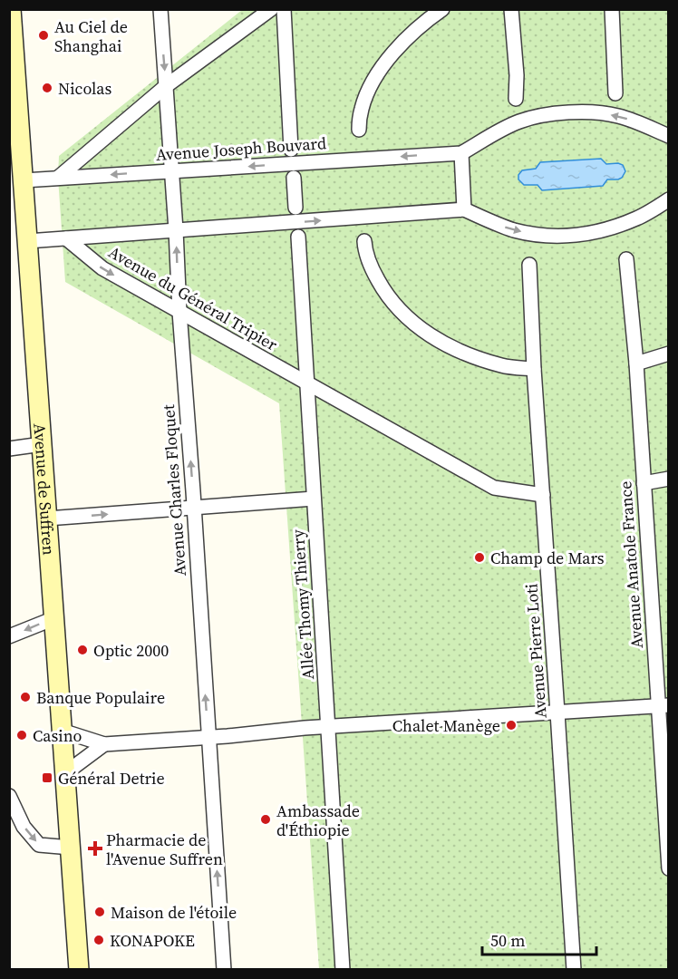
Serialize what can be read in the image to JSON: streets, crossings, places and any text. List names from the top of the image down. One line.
{"streets":{"main road":["Avenue de Suffren"],"street":["Avenue Joseph Bouvard","Avenue du Général Tripier","Avenue Charles Floquet","Avenue Anatole France","Allée Thomy Thierry","Avenue Pierre Loti"]},"crossings":[["Avenue Joseph Bouvard","Avenue de Suffren"],["Avenue Joseph Bouvard","Avenue Charles Floquet"],["Avenue du Général Tripier","Avenue Charles Floquet"],["Avenue du Général Tripier","Allée Thomy Thierry"],["Avenue du Général Tripier","Avenue Pierre Loti"]],"one_way":["Avenue Charles Floquet"],"places":{"other":["Au Ciel de Shanghai","Nicolas","Champ de Mars","Optic 2000","Banque Populaire","Chalet Manège","Casino","Ambassade d'Éthiopie","Maison de l'étoile","KONAPOKE"],"transit":["Général Detrie"],"health":["Pharmacie de l'Avenue Suffren"]},"scale_bar":"50 m"}
